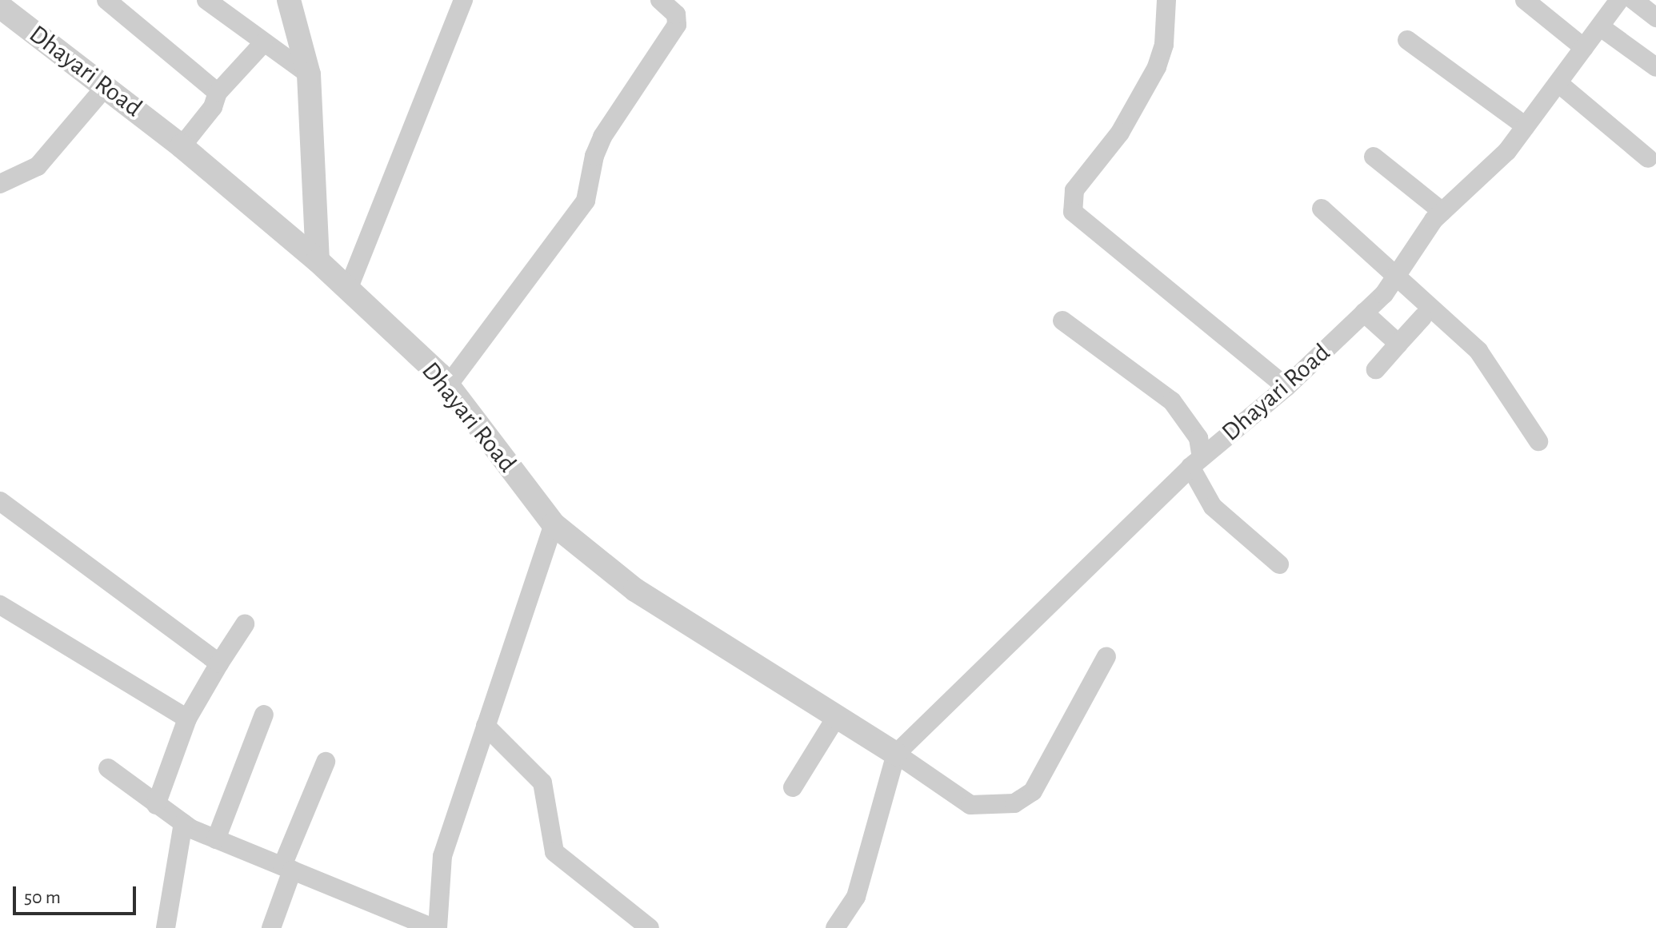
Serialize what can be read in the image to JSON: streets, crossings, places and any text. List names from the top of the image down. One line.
{"streets":{"street":["Dhayari Road"]},"scale_bar":"50 m"}
